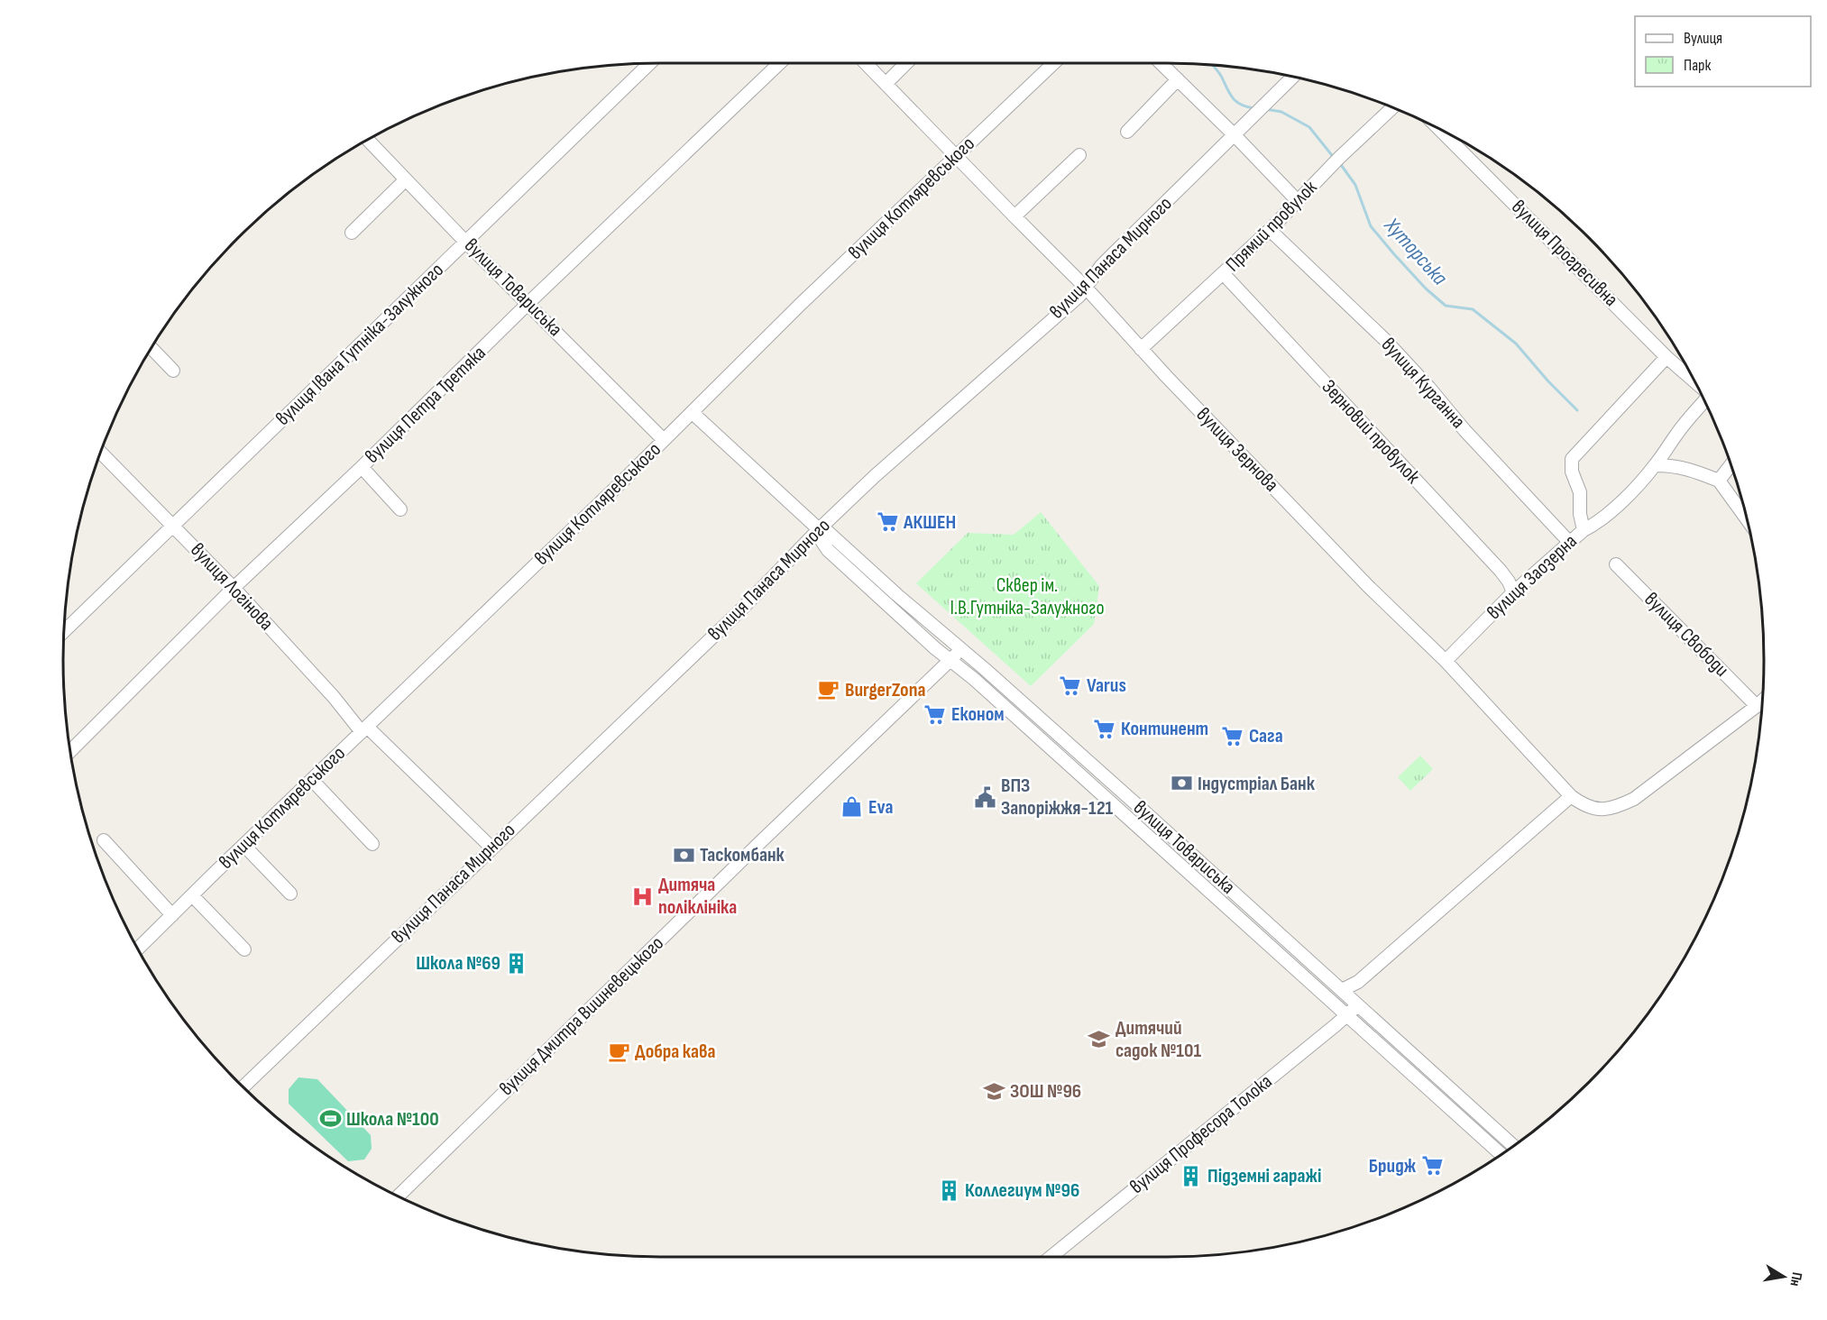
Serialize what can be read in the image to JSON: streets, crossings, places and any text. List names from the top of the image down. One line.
{"streets":{"street":["вулиця Котляревського","Прямий провулок","вулиця Прогресивна","вулиця Панаса Мирного","вулиця Товариська","вулиця Івана Гутніка-Залужного","вулиця Курганна","вулиця Петра Третяка","Зерновий провулок","вулиця Зернова","вулиця Заозерна","вулиця Логінова","вулиця Свободи","вулиця Дмитра Вишневецького","вулиця Професора Толока"]},"crossings":[["вулиця Котляревського","вулиця Товариська"],["вулиця Котляревського","вулиця Зернова"],["вулиця Котляревського","вулиця Логінова"],["Прямий провулок","вулиця Курганна"],["Прямий провулок","Зерновий провулок"],["Прямий провулок","вулиця Зернова"],["вулиця Прогресивна","вулиця Заозерна"],["вулиця Панаса Мирного","вулиця Товариська"],["вулиця Панаса Мирного","вулиця Зернова"],["вулиця Панаса Мирного","вулиця Логінова"],["вулиця Товариська","вулиця Івана Гутніка-Залужного"],["вулиця Товариська","вулиця Петра Третяка"],["вулиця Товариська","вулиця Дмитра Вишневецького"],["вулиця Товариська","вулиця Професора Толока"],["вулиця Івана Гутніка-Залужного","вулиця Логінова"],["вулиця Курганна","вулиця Заозерна"],["вулиця Петра Третяка","вулиця Логінова"],["Зерновий провулок","вулиця Заозерна"],["вулиця Зернова","вулиця Заозерна"],["вулиця Зернова","вулиця Свободи"]],"water":["Хуторська"],"parks":["Сквер ім. І.В.Гутніка-Залужного"],"places":{"supermarket":["АКШЕН","Varus","Економ","Континент","Сага","Бридж"],"cafe":["BurgerZona","Добра кава"],"bank":["Індустріал Банк","Таскомбанк"],"public building":["ВПЗ Запоріжжя-121"],"shop":["Eva"],"hospital":["Дитяча поліклініка"],"building":["Школа №69","Підземні гаражі","Коллегиум №96"],"school or university":["Дитячий садок №101","ЗОШ №96"],"sports":["Школа №100"]},"legend":["Вулиця","Парк"],"north":"right"}
